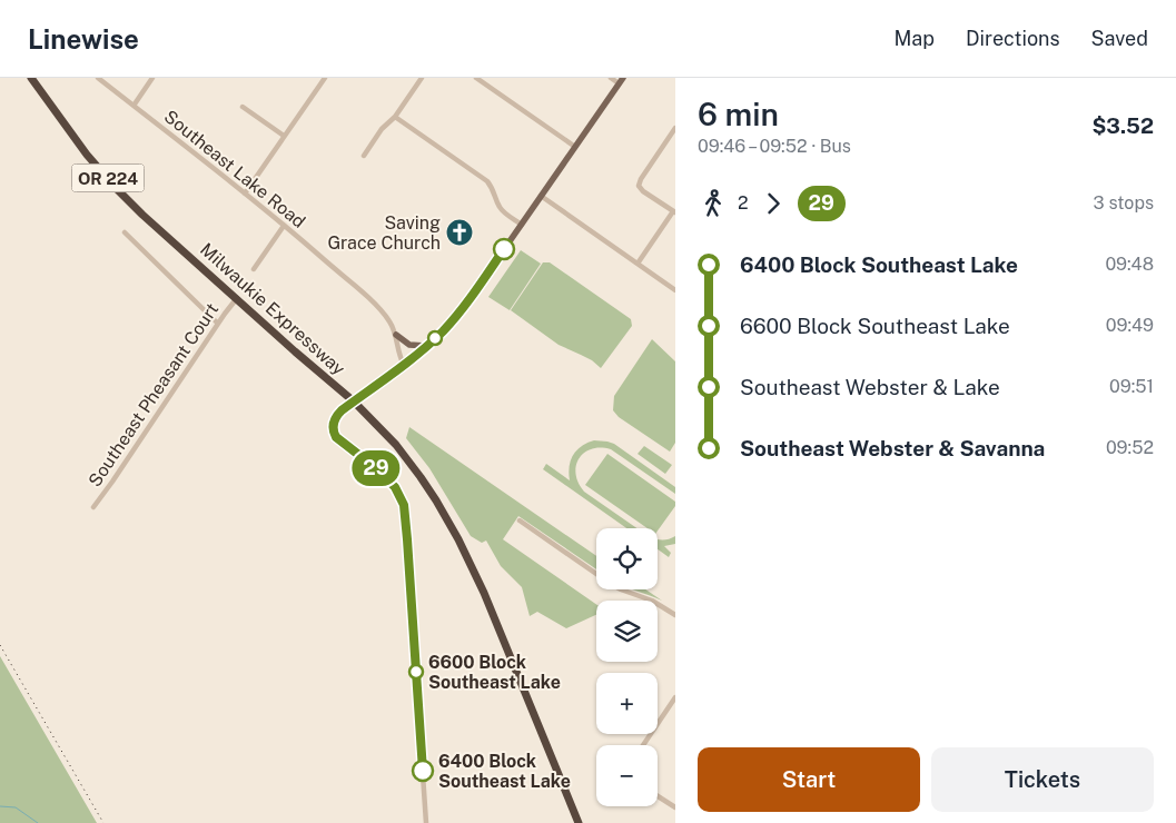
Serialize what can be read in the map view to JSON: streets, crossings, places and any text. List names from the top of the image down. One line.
{"streets":{"highway":["OR 224","Milwaukie Expressway"],"street":["Southeast Lake Road","Southeast Pheasant Court"]},"crossings":[["Milwaukie Expressway","Southeast Pheasant Court"]],"places":{"church":["Saving Grace Church"],"other":["6600 Block Southeast Lake","6400 Block Southeast Lake"]},"lines":["bus line 29"],"page":{"header":"Linewise","nav":["Map","Directions","Saved"],"on_map":"29","heading":["6 min","09:46 – 09:52 · Bus","$3.52"],"legs":["2","29","3 stops"],"list":[{"name":"6400 Block Southeast Lake","value":"09:48"},{"name":"6600 Block Southeast Lake","value":"09:49"},{"name":"Southeast Webster & Lake","value":"09:51"},{"name":"Southeast Webster & Savanna","value":"09:52"}],"map_buttons":["+","−"],"buttons":["Start","Tickets"]}}
